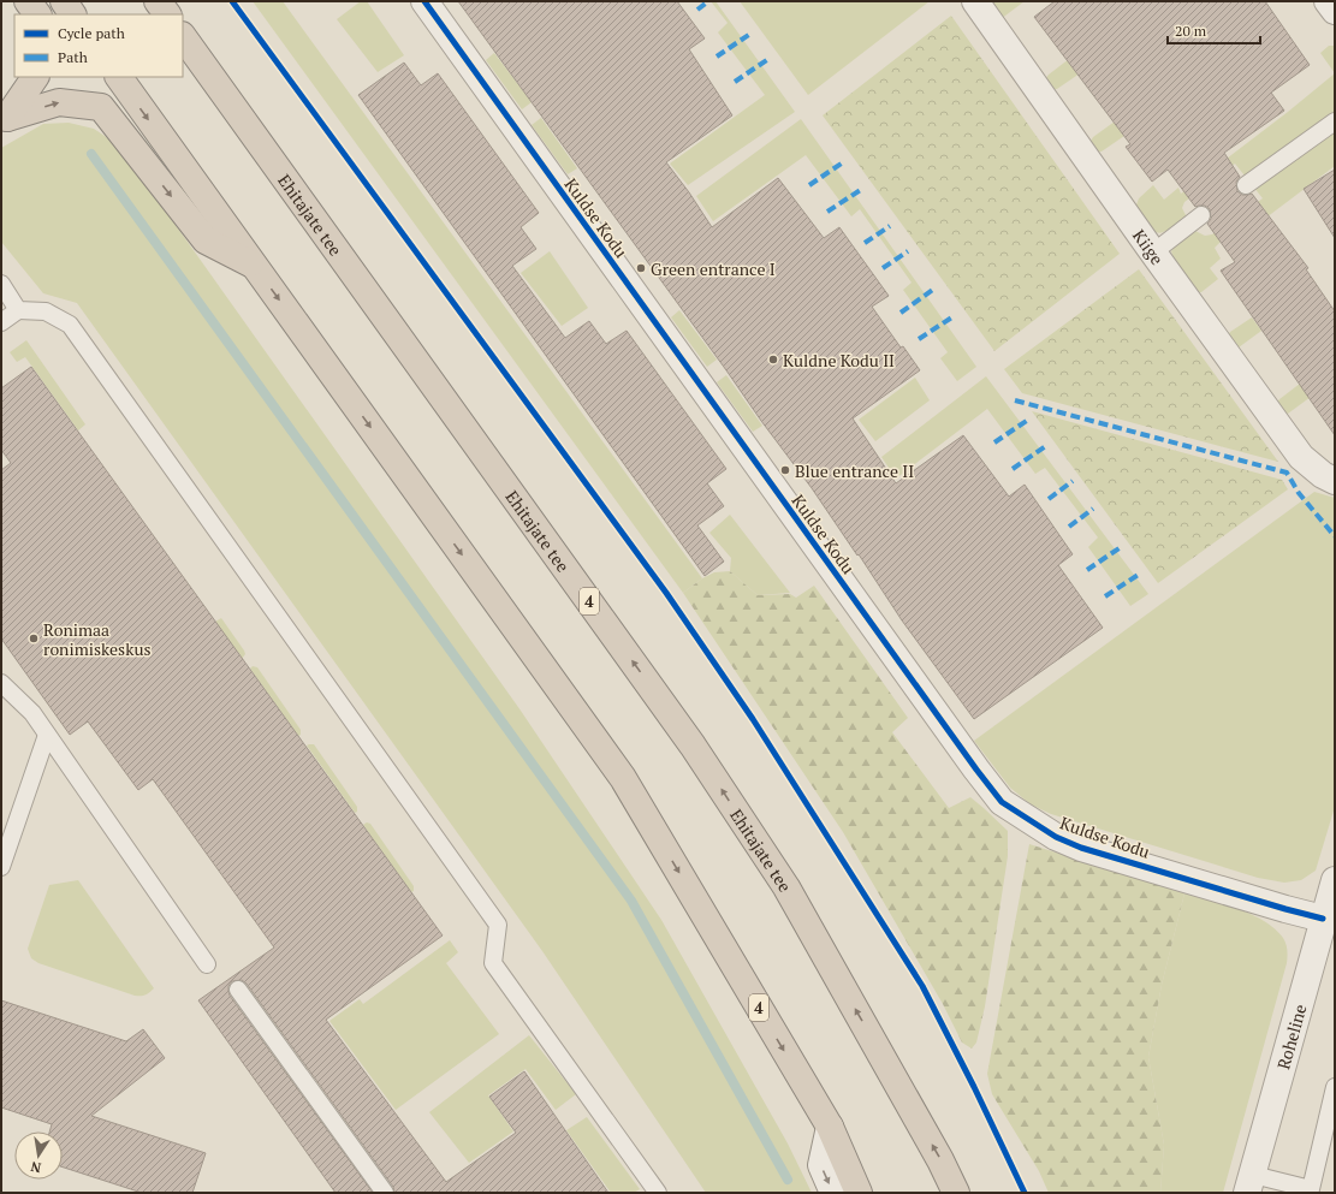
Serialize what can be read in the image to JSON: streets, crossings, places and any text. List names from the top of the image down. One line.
{"streets":{"highway":["Ehitajate tee","4"],"street":["Kuldse Kodu","Kiige","Roheline"]},"crossings":[["Kuldse Kodu","Roheline"]],"places":["Green entrance I","Kuldne Kodu II","Blue entrance II","Ronimaa ronimiskeskus"],"legend":["Cycle path","Path"],"scale_bar":"20 m","north":"bottom"}
